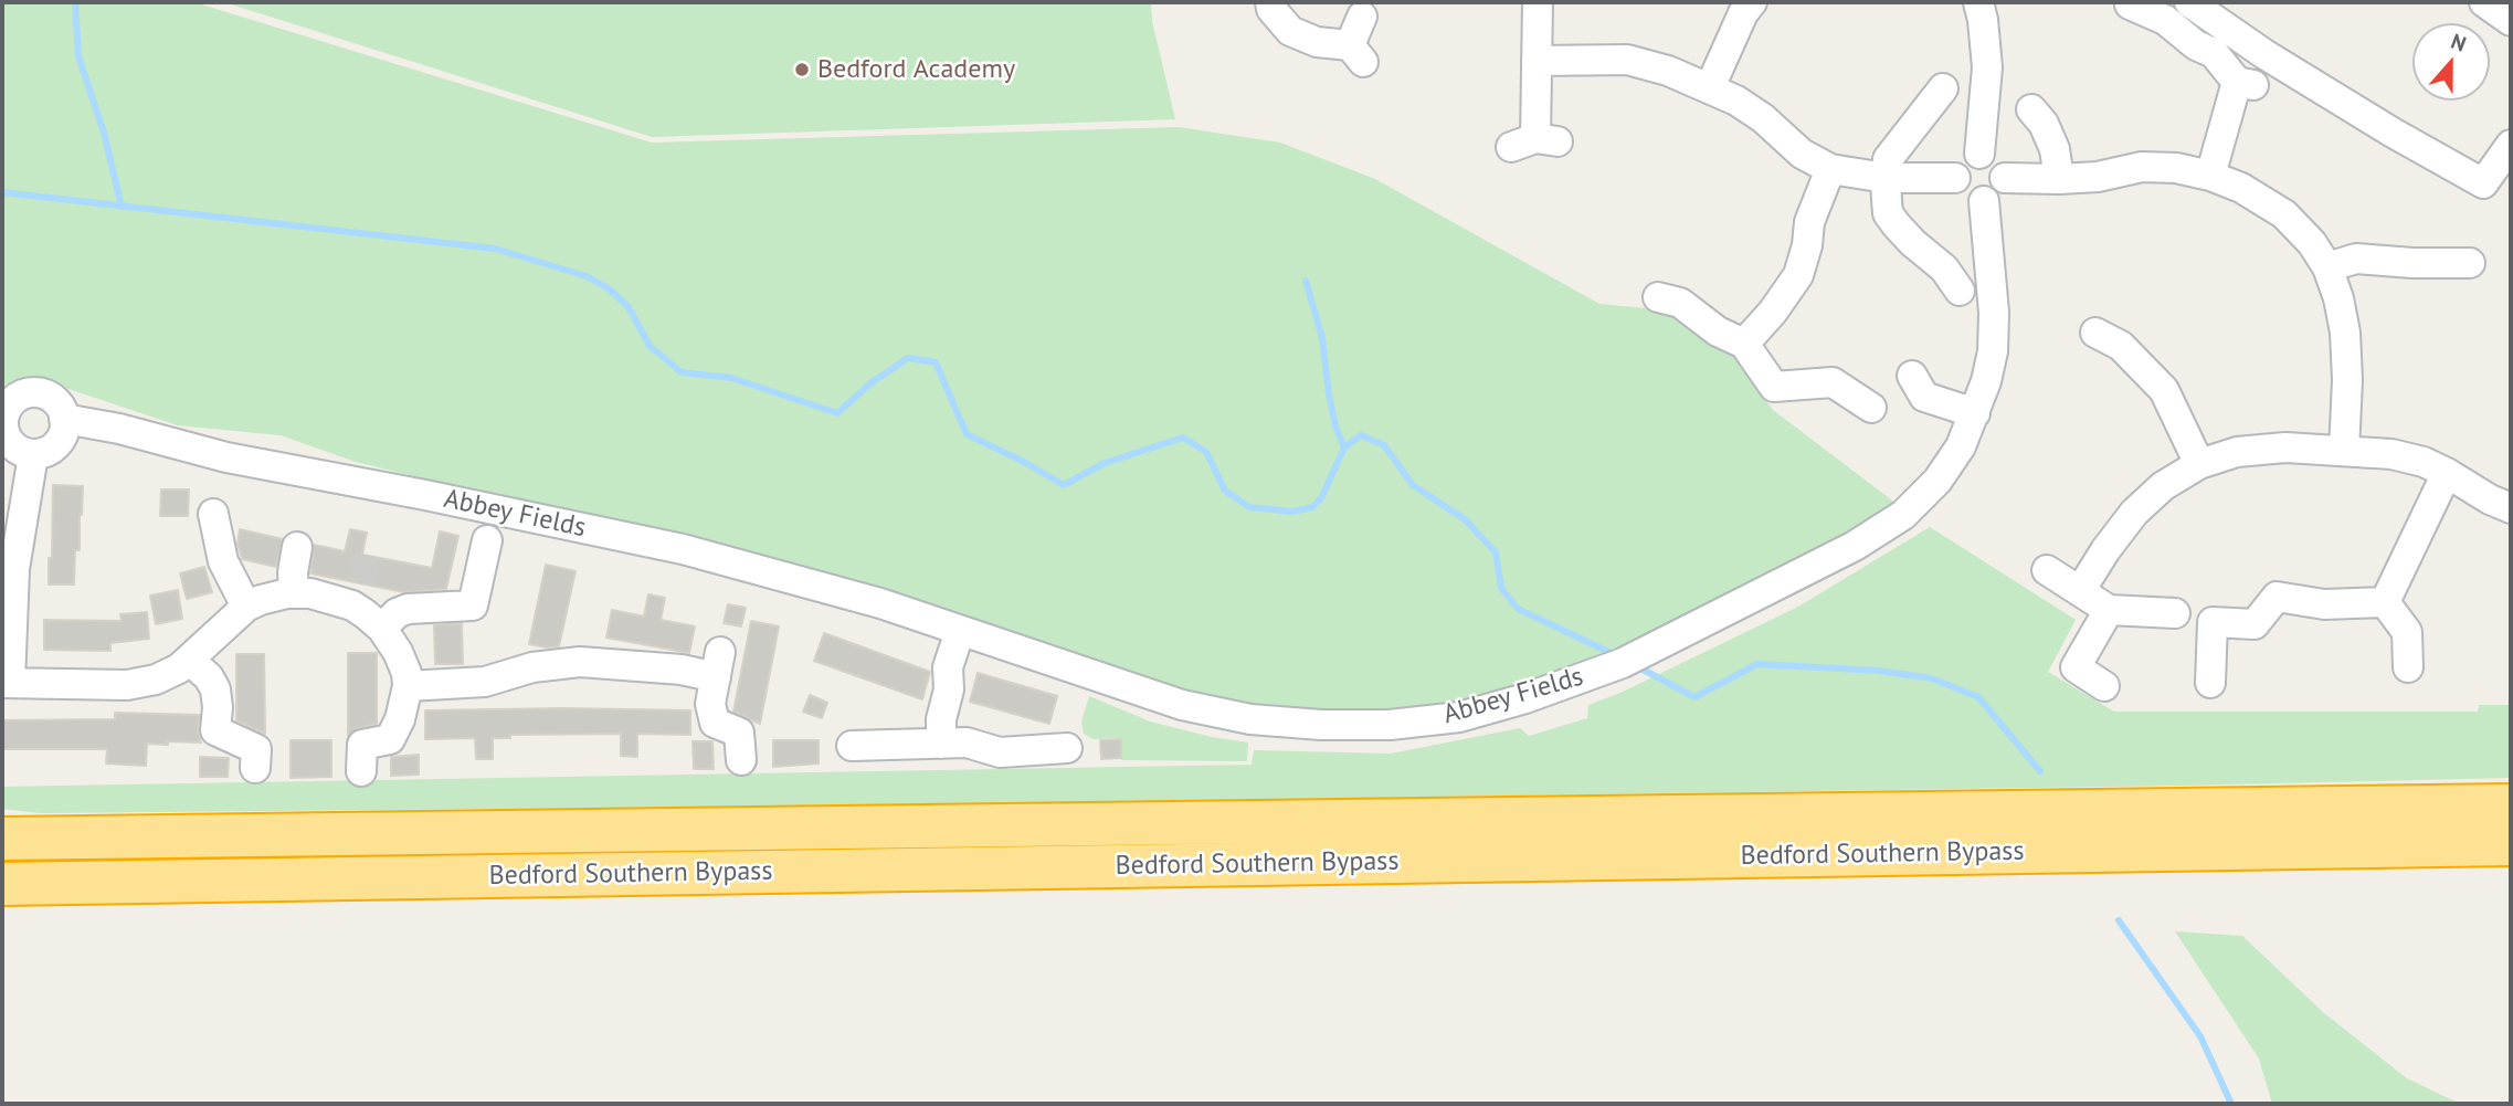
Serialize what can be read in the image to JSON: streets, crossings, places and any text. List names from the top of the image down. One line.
{"streets":{"highway":["Bedford Southern Bypass"],"street":["Abbey Fields"]},"places":["Bedford Academy"],"north":"top"}
